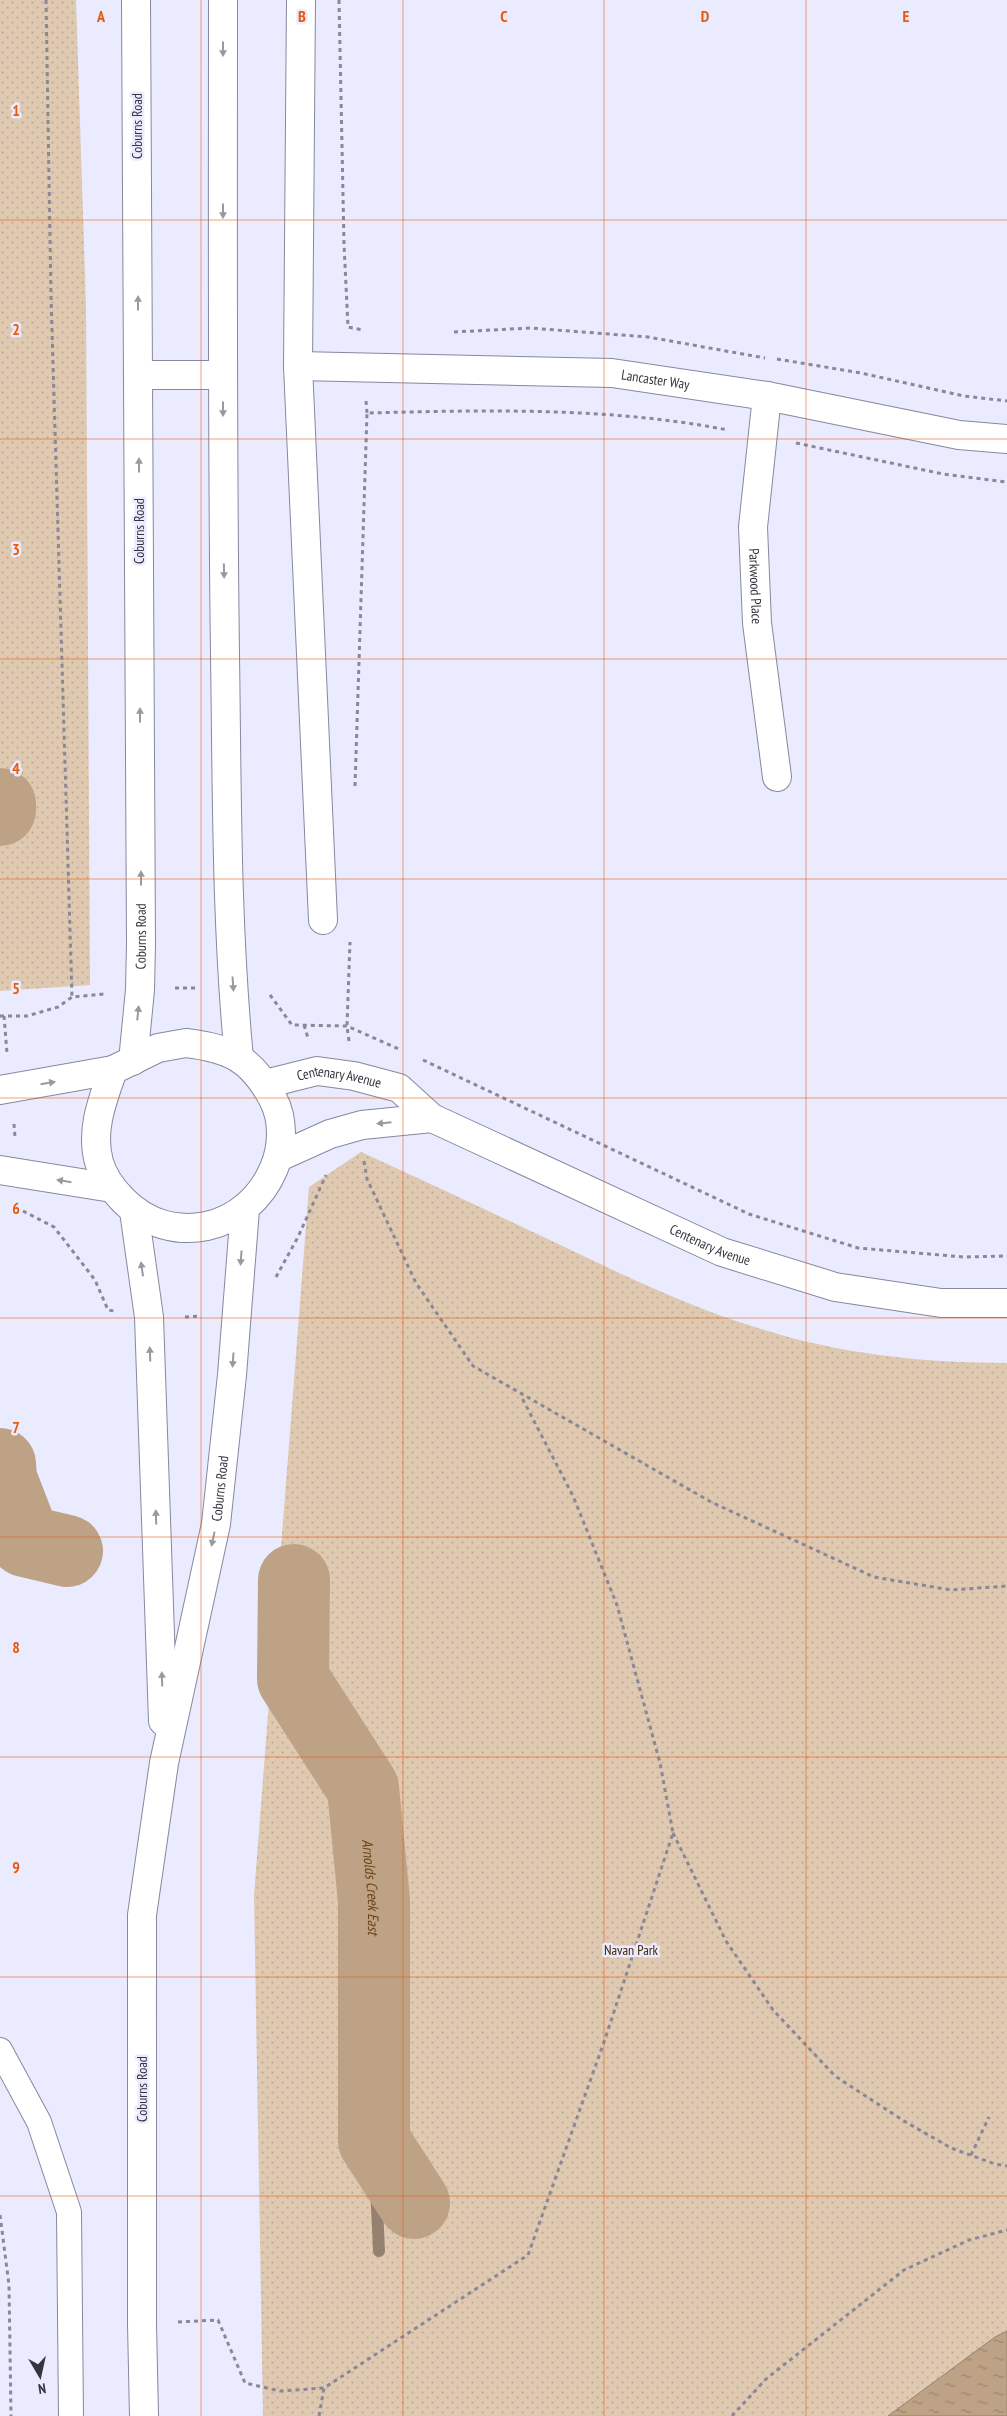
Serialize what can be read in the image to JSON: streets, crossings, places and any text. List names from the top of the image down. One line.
{"streets":{"street":["Coburns Road","Lancaster Way","Parkwood Place","Centenary Avenue"]},"crossings":[["Coburns Road","Centenary Avenue"],["Lancaster Way","Parkwood Place"]],"water":["Arnolds Creek East"],"parks":["Navan Park"],"north":"bottom","grid":{"columns":["A","B","C","D","E"],"rows":["1","2","3","4","5","6","7","8","9"]}}
